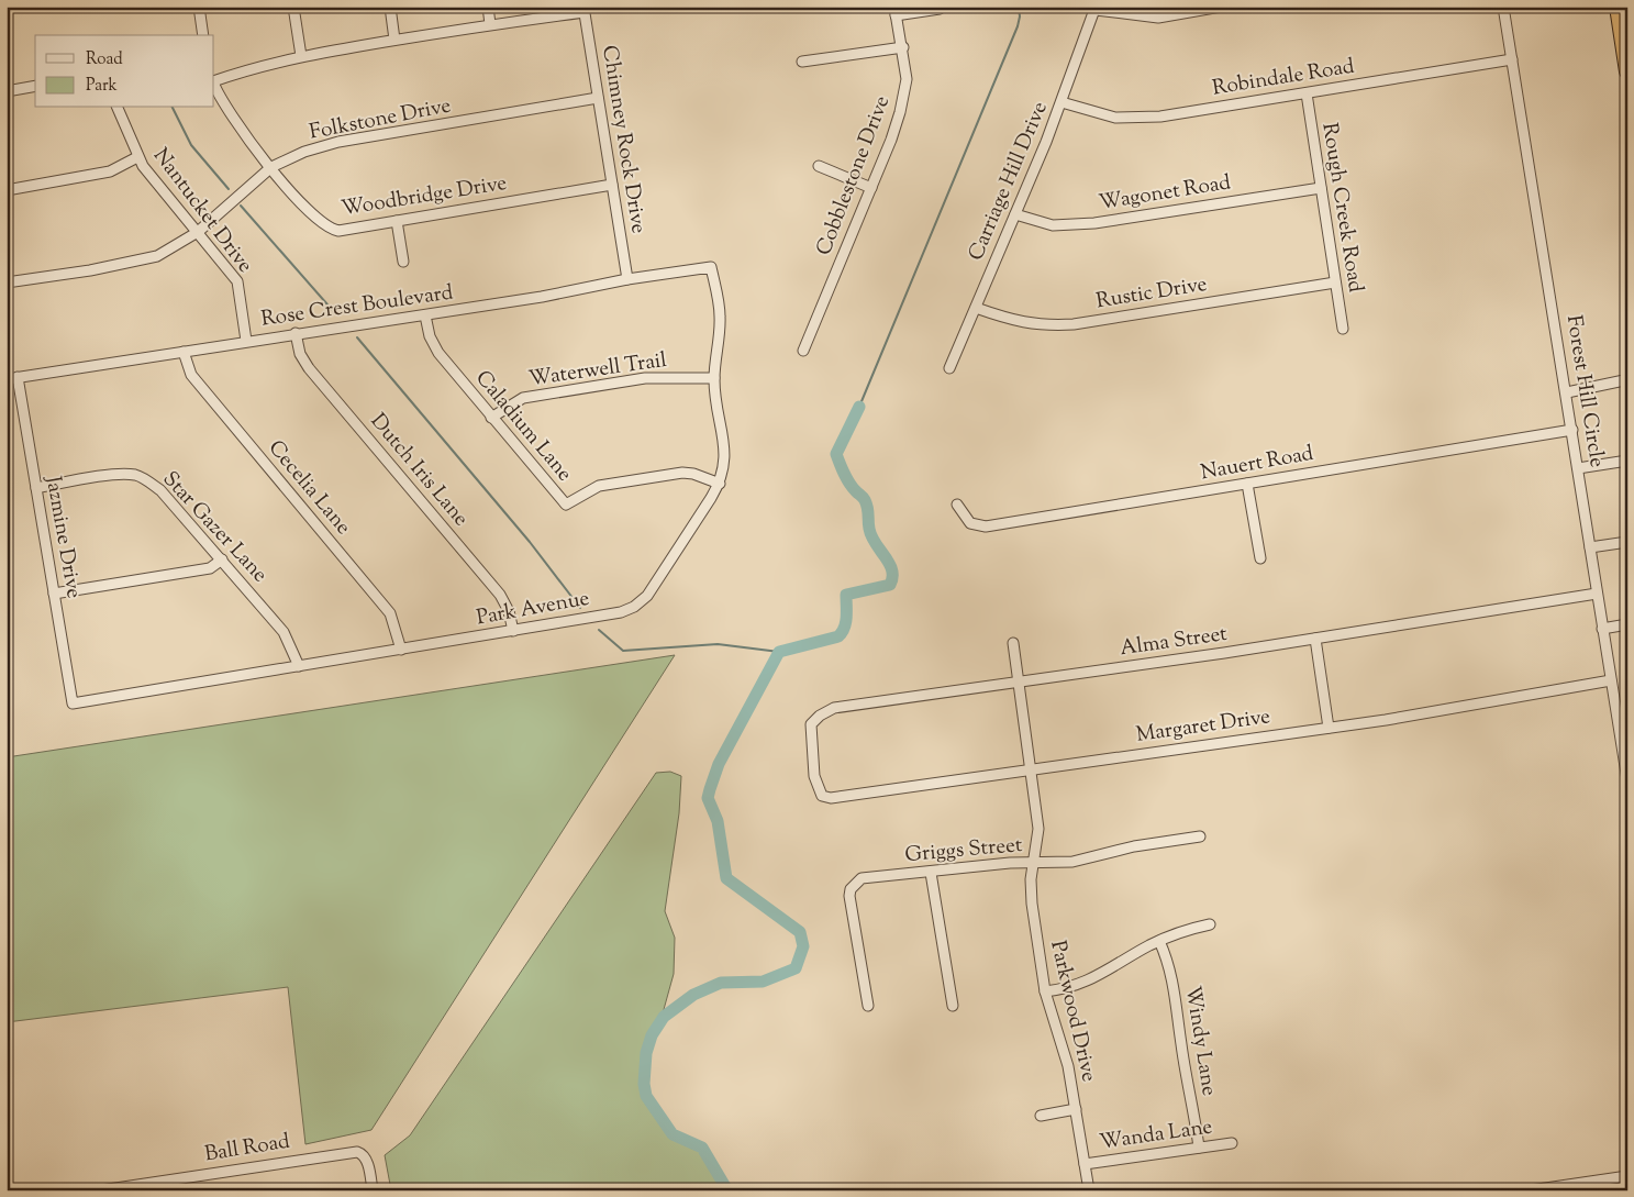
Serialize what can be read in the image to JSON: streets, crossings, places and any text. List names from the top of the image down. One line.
{"streets":{"street":["Robindale Road","Folkstone Drive","Chimney Rock Drive","Cobblestone Drive","Carriage Hill Drive","Wagonet Road","Woodbridge Drive","Rough Creek Road","Nantucket Drive","Rustic Drive","Rose Crest Boulevard","Waterwell Trail","Forest Hill Circle","Caladium Lane","Nauert Road","Dutch Iris Lane","Cecelia Lane","Star Gazer Lane","Jazmine Drive","Park Avenue","Alma Street","Margaret Drive","Griggs Street","Parkwood Drive","Windy Lane","Wanda Lane","Ball Road"]},"crossings":[["Robindale Road","Carriage Hill Drive"],["Robindale Road","Rough Creek Road"],["Robindale Road","Forest Hill Circle"],["Folkstone Drive","Chimney Rock Drive"],["Folkstone Drive","Woodbridge Drive"],["Folkstone Drive","Nantucket Drive"],["Chimney Rock Drive","Woodbridge Drive"],["Chimney Rock Drive","Rose Crest Boulevard"],["Carriage Hill Drive","Wagonet Road"],["Carriage Hill Drive","Rustic Drive"],["Wagonet Road","Rough Creek Road"],["Rough Creek Road","Rustic Drive"],["Nantucket Drive","Rose Crest Boulevard"],["Rose Crest Boulevard","Caladium Lane"],["Rose Crest Boulevard","Dutch Iris Lane"],["Rose Crest Boulevard","Cecelia Lane"],["Rose Crest Boulevard","Jazmine Drive"],["Rose Crest Boulevard","Park Avenue"],["Waterwell Trail","Caladium Lane"],["Waterwell Trail","Park Avenue"],["Forest Hill Circle","Nauert Road"],["Forest Hill Circle","Alma Street"],["Forest Hill Circle","Margaret Drive"],["Caladium Lane","Park Avenue"],["Dutch Iris Lane","Park Avenue"],["Cecelia Lane","Park Avenue"],["Star Gazer Lane","Jazmine Drive"],["Star Gazer Lane","Park Avenue"],["Jazmine Drive","Park Avenue"],["Alma Street","Margaret Drive"],["Alma Street","Parkwood Drive"],["Margaret Drive","Parkwood Drive"],["Griggs Street","Parkwood Drive"],["Parkwood Drive","Wanda Lane"],["Windy Lane","Wanda Lane"]],"legend":["Road","Park"]}
